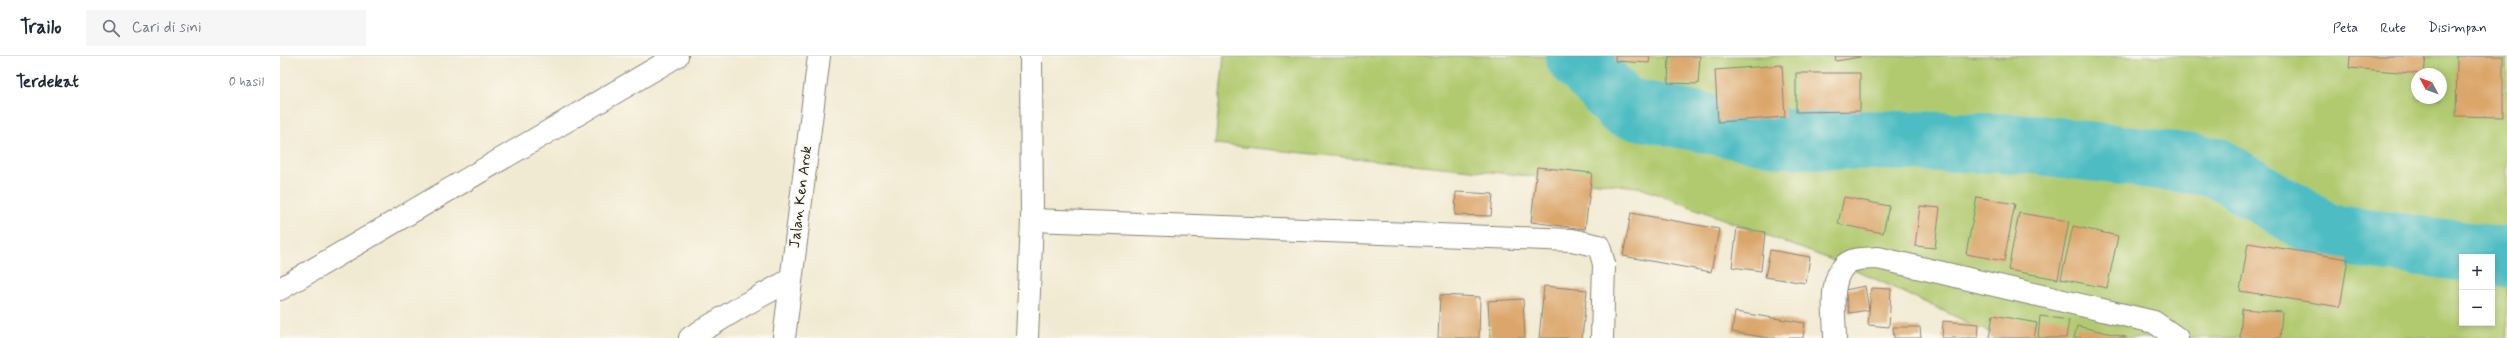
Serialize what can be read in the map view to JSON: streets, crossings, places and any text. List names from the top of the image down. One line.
{"streets":{"street":["Jalan Ken Arok"]},"north":"top left","page":{"header":"Trailo","search":"Cari di sini","nav":["Peta","Rute","Disimpan"],"heading":["Terdekat","0 hasil"],"map_buttons":["+","−"]}}
